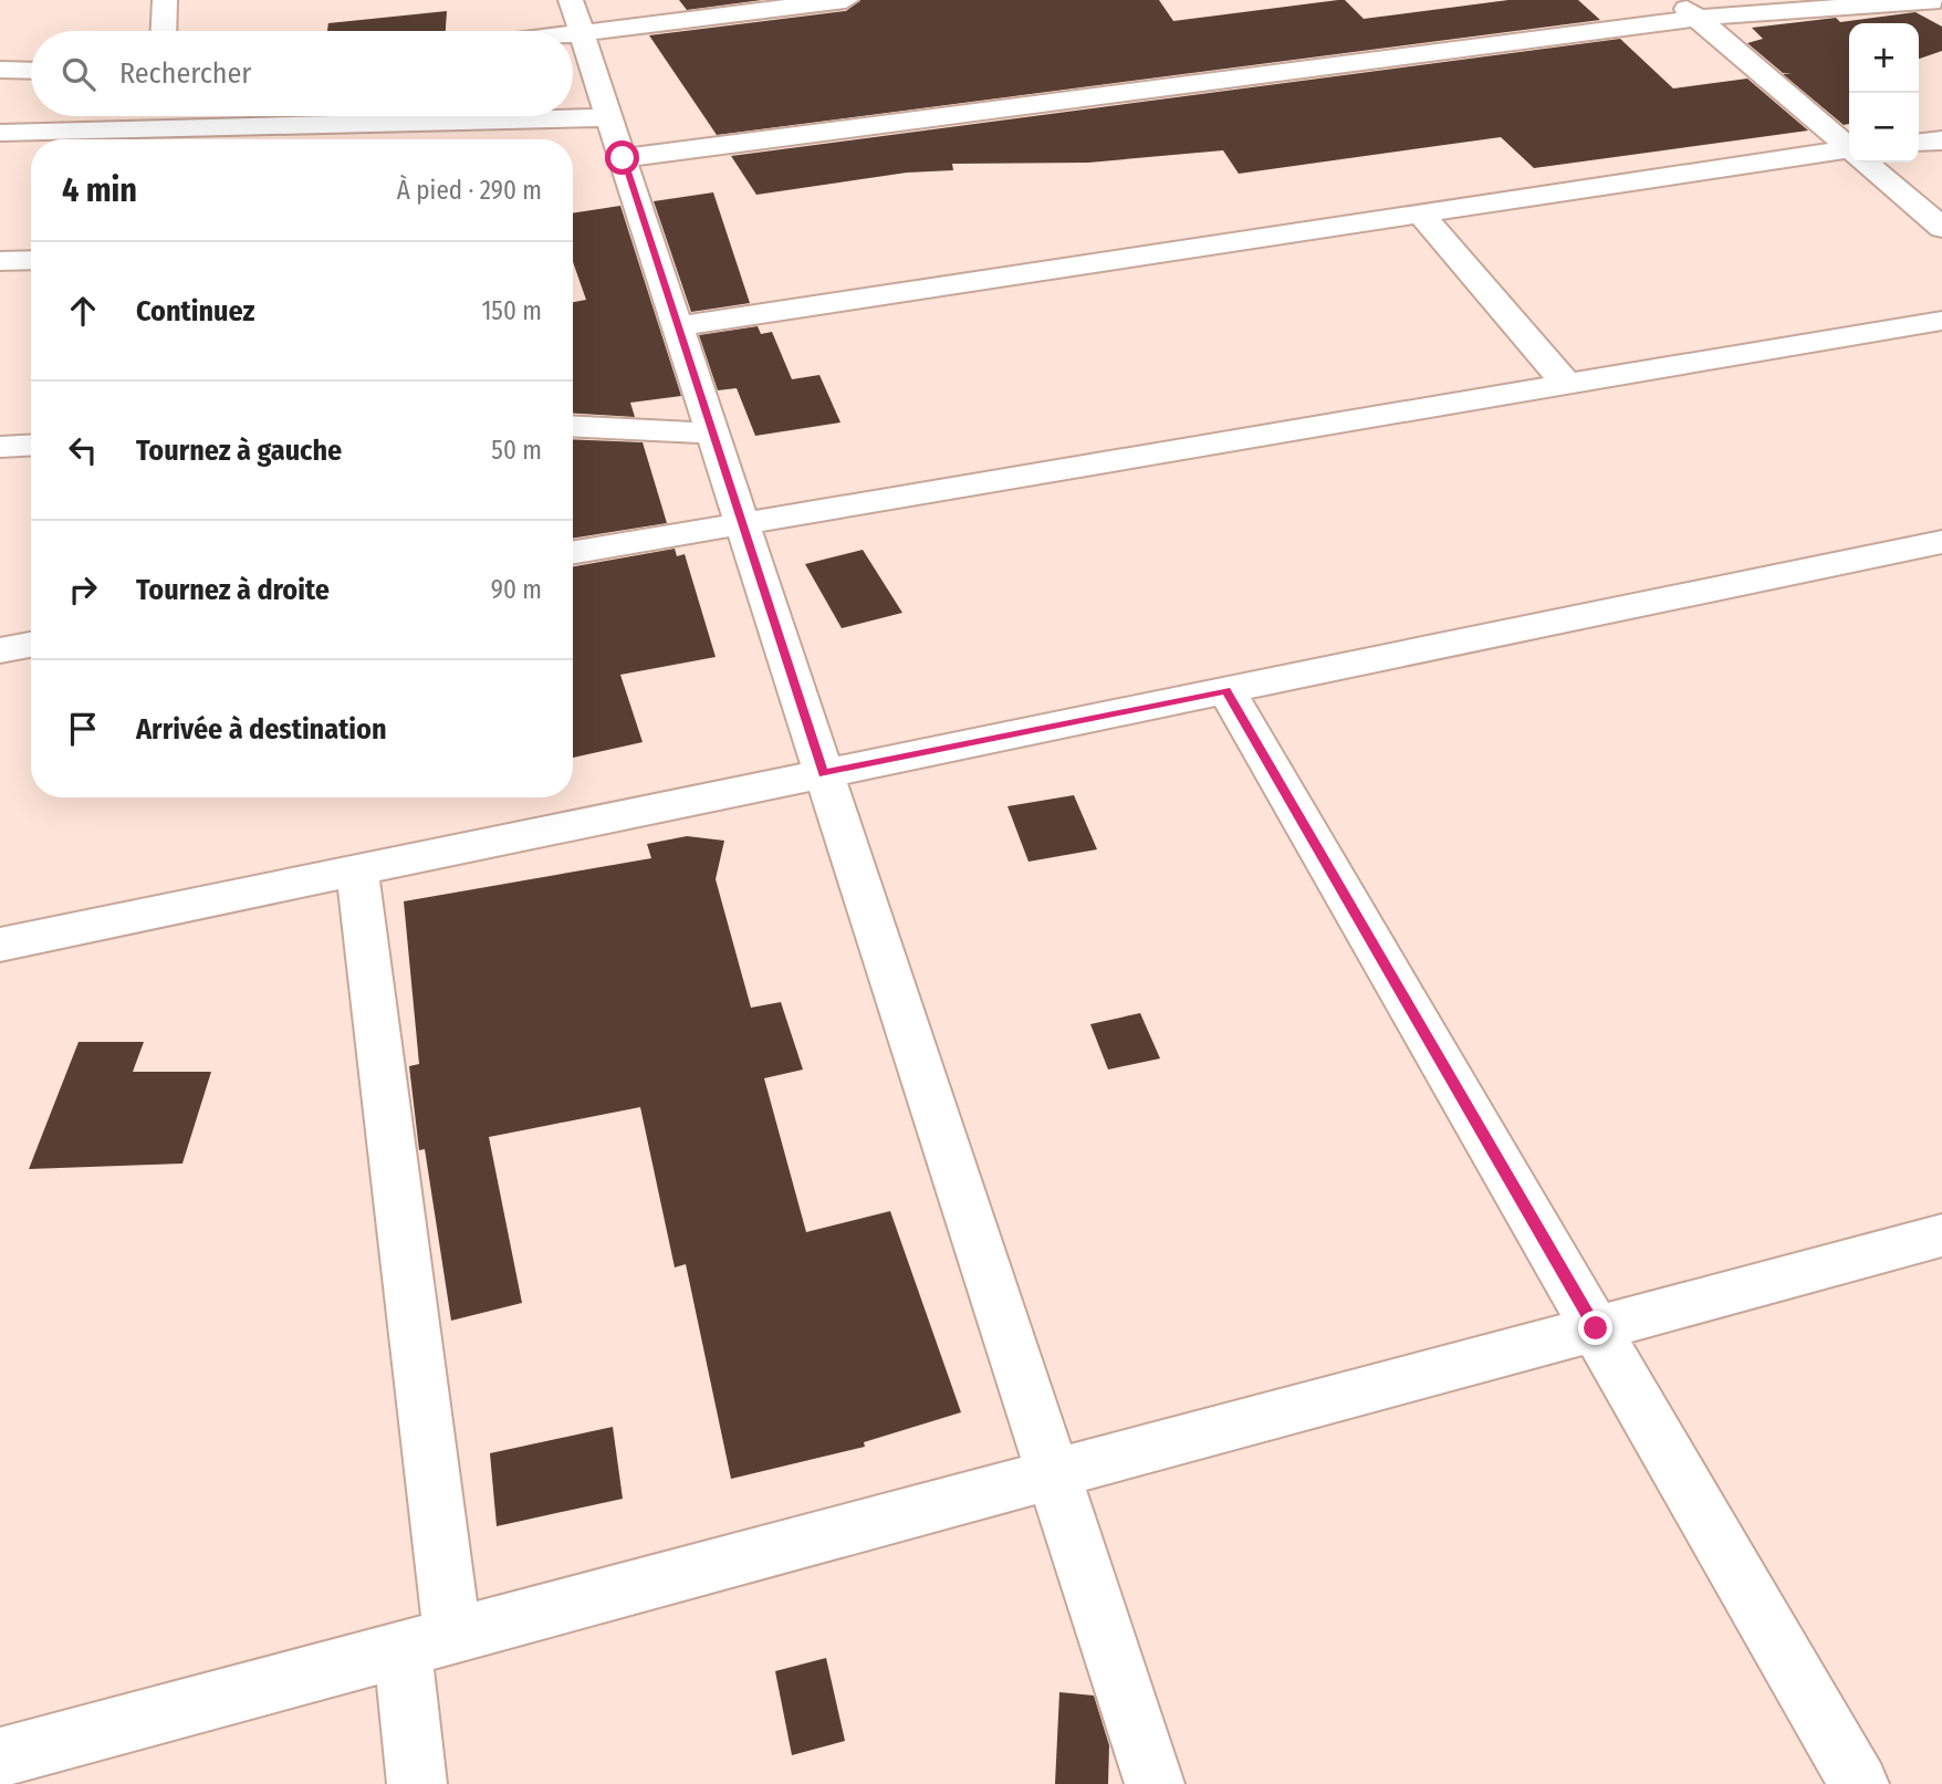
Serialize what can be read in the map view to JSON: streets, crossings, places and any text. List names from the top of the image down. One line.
{"page":{"map_buttons":["+","−"],"search":"Rechercher","heading":["4 min","À pied · 290 m"],"list":[["Continuez","150 m"],["Tournez à gauche","50 m"],["Tournez à droite","90 m"],"Arrivée à destination"]}}
